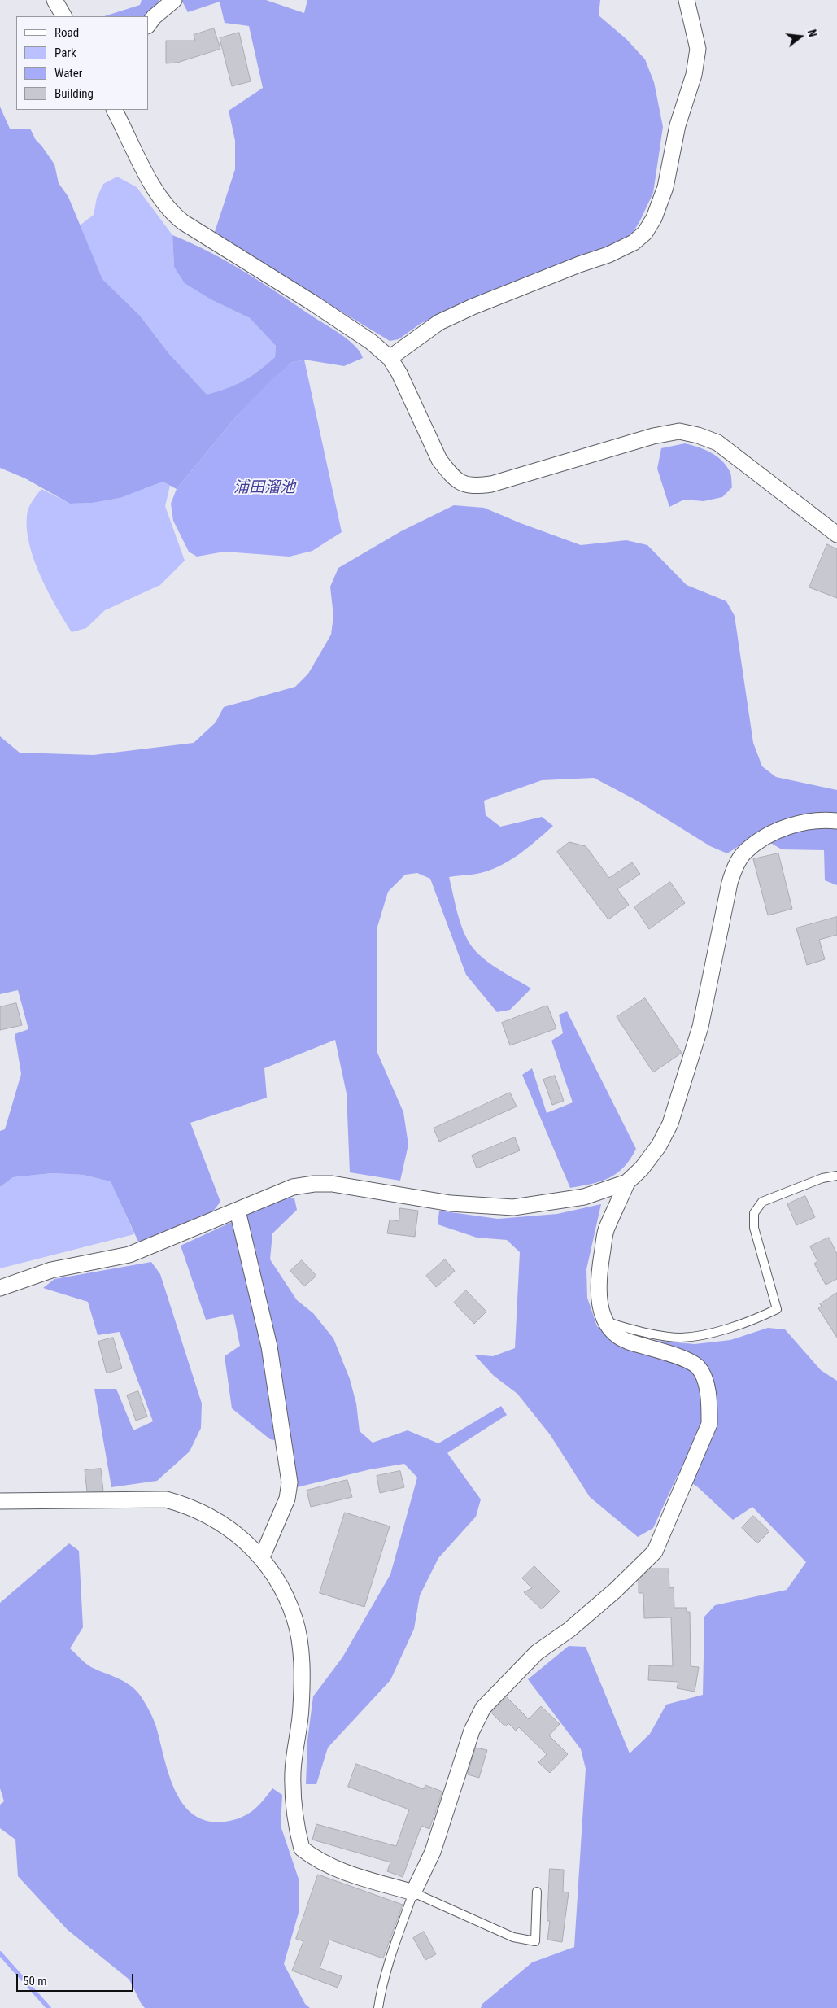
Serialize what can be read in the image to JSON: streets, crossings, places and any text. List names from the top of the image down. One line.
{"water":["浦田溜池"],"legend":["Road","Park","Water","Building"],"scale_bar":"50 m","north":"right"}
